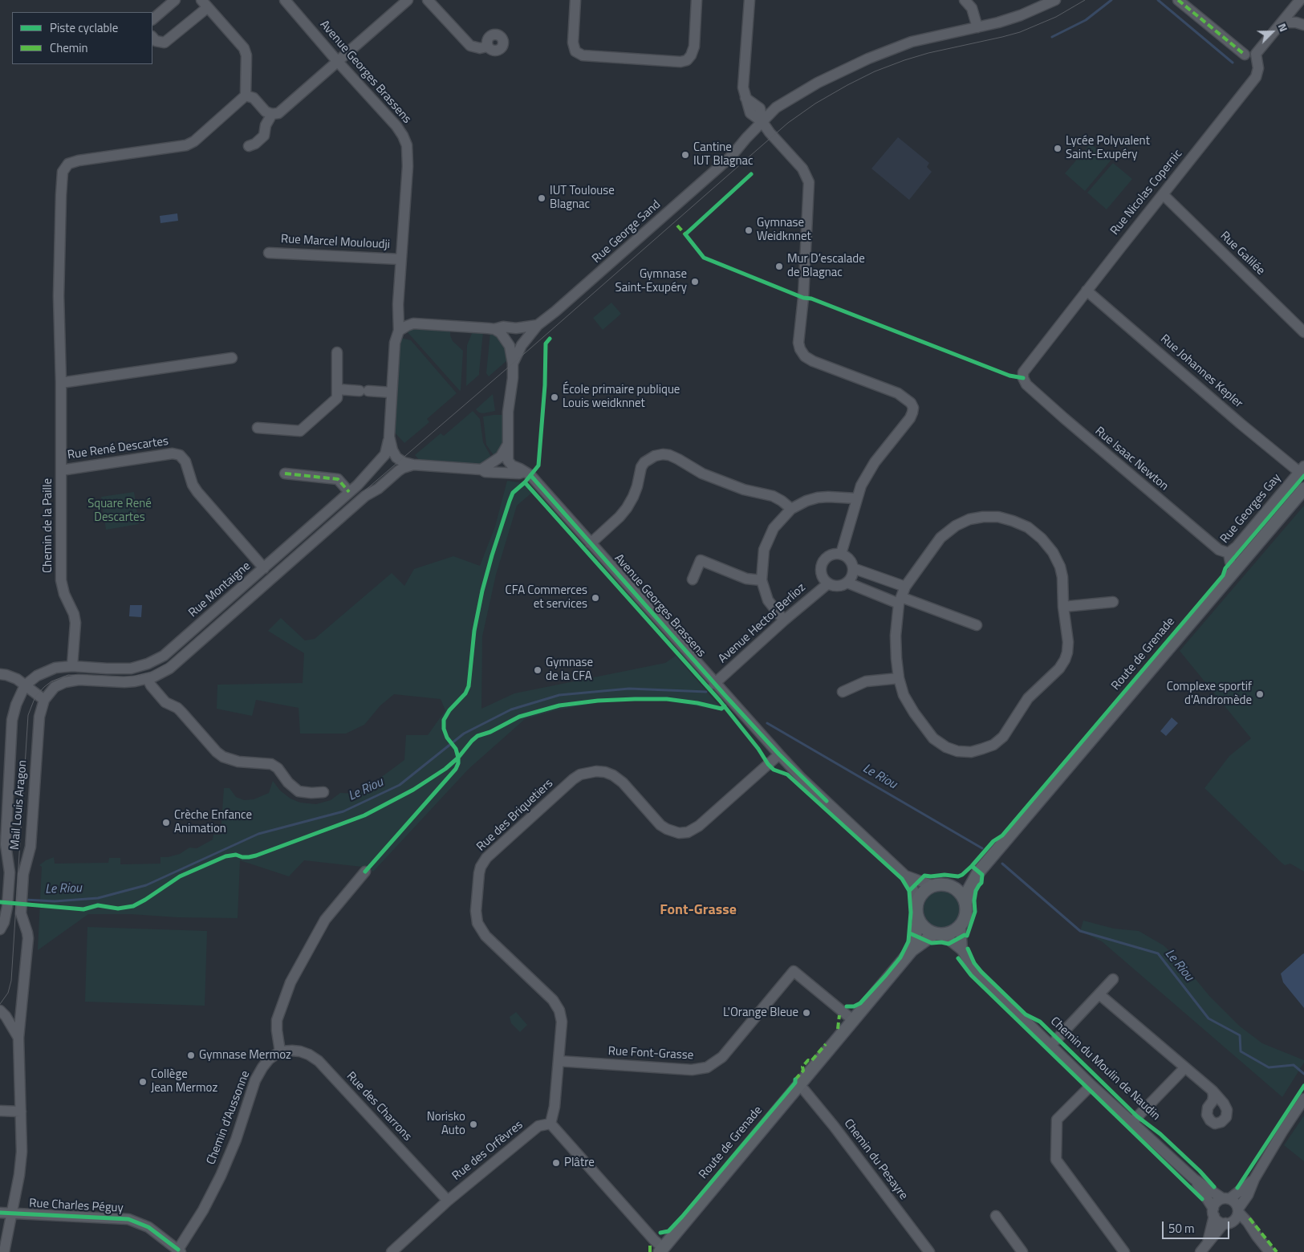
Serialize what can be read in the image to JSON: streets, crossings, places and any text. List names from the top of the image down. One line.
{"streets":{"main road":["Route de Grenade"],"street":["Avenue Georges Brassens","Rue Nicolas Copernic","Rue George Sand","Rue Marcel Mouloudji","Rue Galilée","Rue Johannes Kepler","Rue René Descartes","Rue Isaac Newton","Rue Georges Gay","Chemin de la Paille","Rue Montaigne","Avenue Hector Berlioz","Mail Louis Aragon","Rue des Briquetiers","Rue Font-Grasse","Chemin du Moulin de Naudin","Rue des Charrons","Chemin d'Aussonne","Rue des Orfèvres","Chemin du Pesayre","Rue Charles Péguy"]},"crossings":[["Avenue Georges Brassens","Rue Marcel Mouloudji"],["Avenue Georges Brassens","Rue Montaigne"],["Avenue Georges Brassens","Avenue Hector Berlioz"],["Avenue Georges Brassens","Rue des Briquetiers"],["Avenue Georges Brassens","Chemin du Moulin de Naudin"],["Rue Nicolas Copernic","Rue Galilée"],["Rue Nicolas Copernic","Rue Johannes Kepler"],["Rue Nicolas Copernic","Rue Isaac Newton"],["Rue Johannes Kepler","Rue Georges Gay"],["Rue René Descartes","Chemin de la Paille"],["Rue René Descartes","Rue Montaigne"],["Rue Isaac Newton","Rue Georges Gay"],["Rue Georges Gay","Route de Grenade"],["Chemin de la Paille","Rue Montaigne"],["Rue Montaigne","Mail Louis Aragon"],["Route de Grenade","Rue Font-Grasse"],["Route de Grenade","Chemin du Pesayre"],["Mail Louis Aragon","Rue Charles Péguy"],["Rue des Briquetiers","Rue Font-Grasse"],["Rue des Briquetiers","Rue des Orfèvres"],["Rue des Charrons","Chemin d'Aussonne"],["Rue des Charrons","Rue des Orfèvres"],["Chemin d'Aussonne","Rue Charles Péguy"]],"districts":["Font-Grasse"],"water":["Le Riou"],"parks":["Square René Descartes"],"places":["Lycée Polyvalent Saint-Exupéry","Cantine IUT Blagnac","IUT Toulouse Blagnac","Gymnase Weidknnet","Mur D’escalade de Blagnac","Gymnase Saint-Exupéry","École primaire publique Louis weidknnet","CFA Commerces et services","Gymnase de la CFA","Complexe sportif d'Andromède","Crèche Enfance Animation","L'Orange Bleue","Gymnase Mermoz","Collège Jean Mermoz","Norisko Auto","Plâtre"],"legend":["Piste cyclable","Chemin"],"scale_bar":"50 m","north":"top right"}
